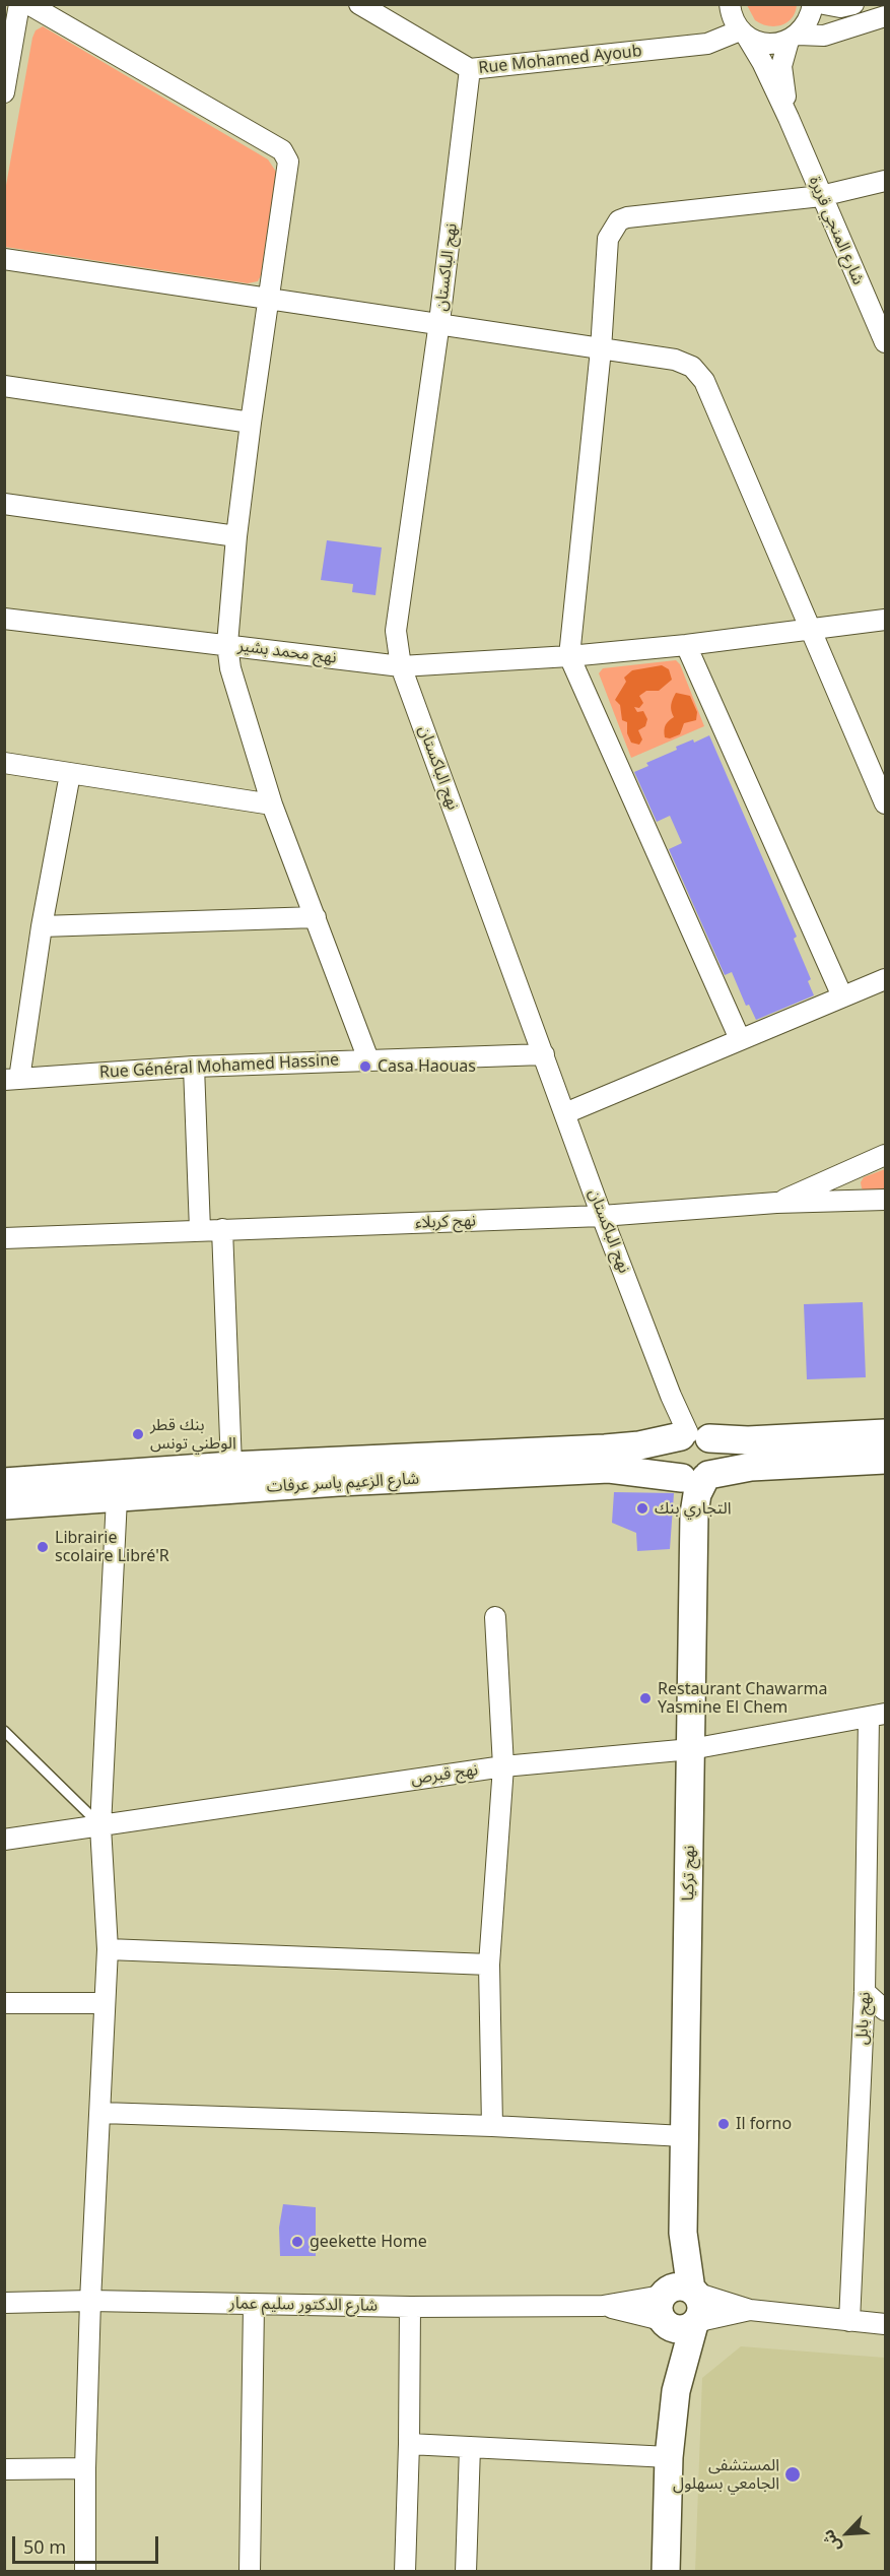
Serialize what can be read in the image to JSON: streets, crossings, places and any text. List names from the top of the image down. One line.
{"streets":{"main road":["شارع الزعيم ياسر عرفات","نهج تركيا"],"street":["Rue Mohamed Ayoub","شارع المنجي قريرة","نهج الباكستان","نهج محمد بشير","Rue Général Mohamed Hassine","نهج كربلاء","نهج قبرص","نهج بابل","شارع الدكتور سليم عمار"]},"crossings":[["Rue Mohamed Ayoub","شارع المنجي قريرة"],["Rue Mohamed Ayoub","نهج الباكستان"],["نهج الباكستان","نهج محمد بشير"],["نهج الباكستان","Rue Général Mohamed Hassine"],["نهج الباكستان","نهج كربلاء"],["نهج الباكستان","شارع الزعيم ياسر عرفات"],["نهج الباكستان","نهج تركيا"],["شارع الزعيم ياسر عرفات","نهج تركيا"],["نهج قبرص","نهج تركيا"],["نهج قبرص","نهج بابل"],["نهج تركيا","شارع الدكتور سليم عمار"]],"places":["Casa Haouas","بنك قطر الوطني تونس","التجاري بنك","Librairie scolaire Libré'R","Restaurant Chawarma Yasmine El Chem","Il forno","geekette Home","المستشفى الجامعي بسهلول"],"scale_bar":"50 m","north":"bottom left"}
